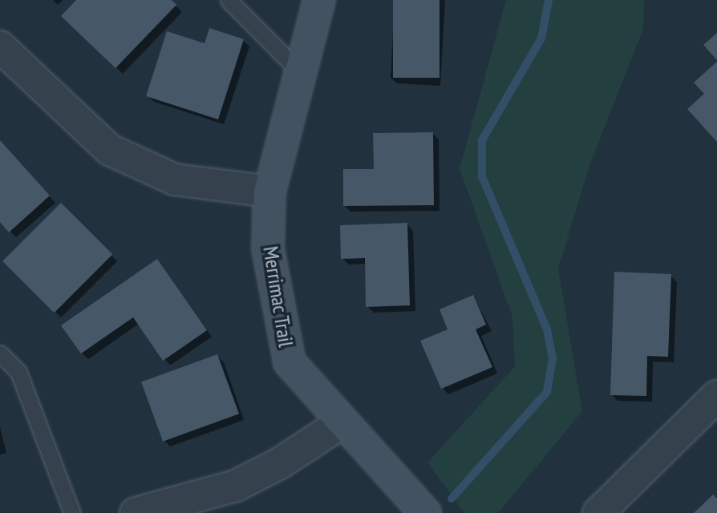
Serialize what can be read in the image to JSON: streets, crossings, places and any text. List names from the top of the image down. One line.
{"streets":{"street":["Merrimac Trail"]}}
